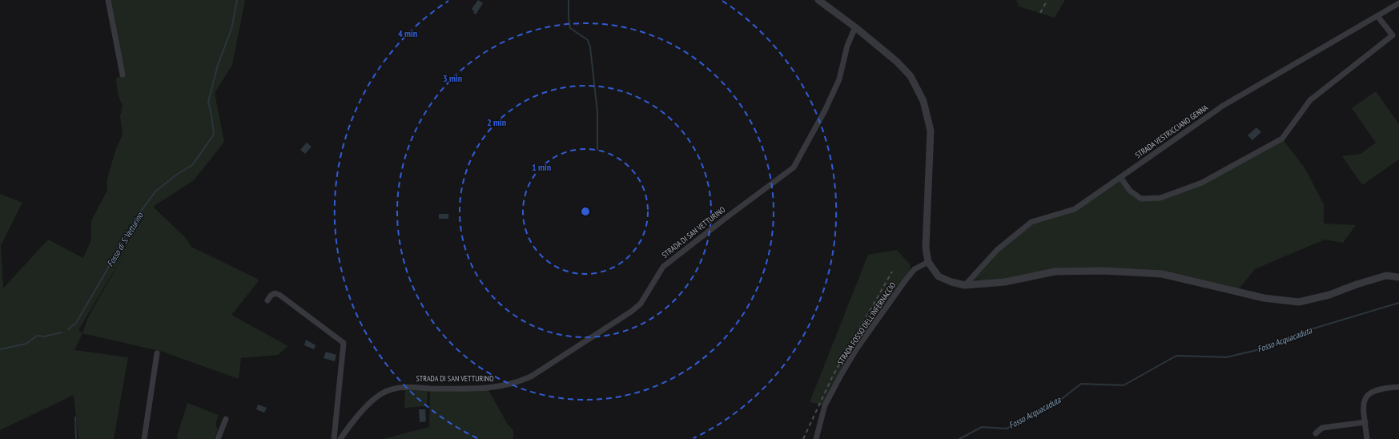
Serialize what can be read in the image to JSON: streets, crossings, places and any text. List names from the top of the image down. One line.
{"streets":{"street":["STRADA VESTRICCIANO GENNA","STRADA DI SAN VETTURINO","STRADA FOSSO DELL'INFERNACCIO"]},"water":["Fosso di S. Vetturino","Fosso Acquacaduta"],"rings":["4 min","3 min","2 min","1 min"]}
